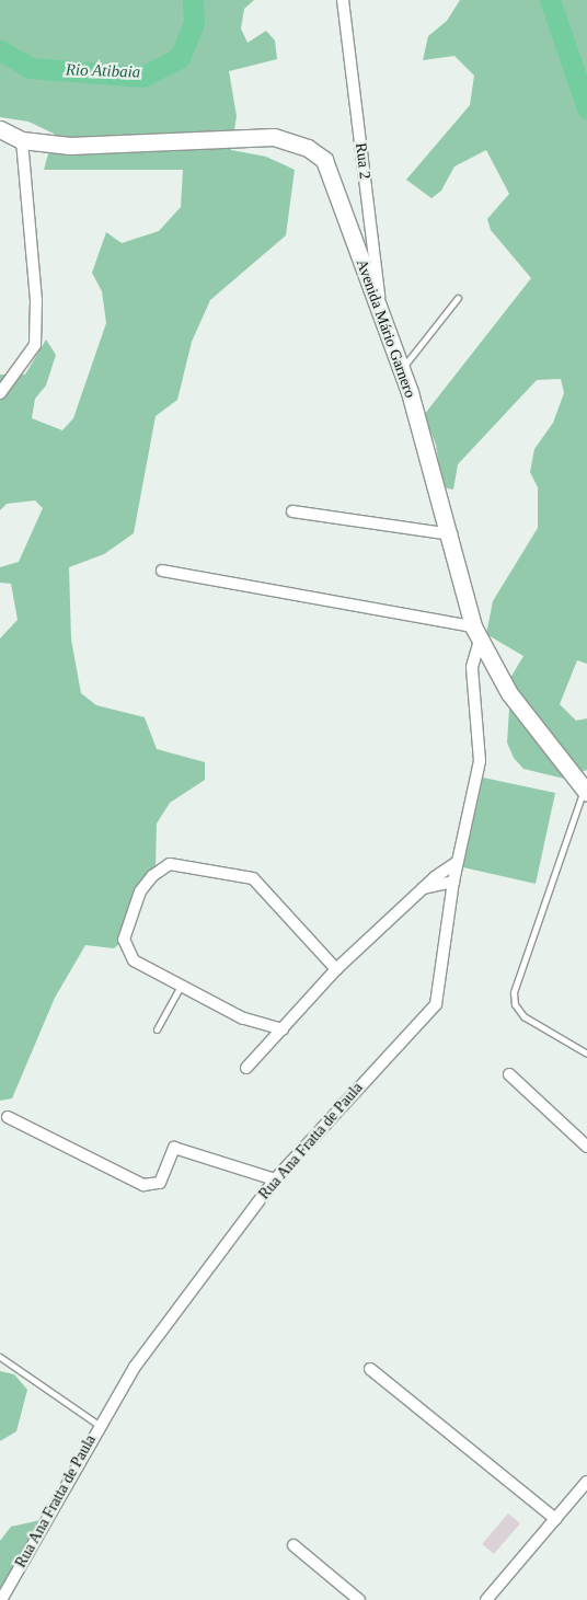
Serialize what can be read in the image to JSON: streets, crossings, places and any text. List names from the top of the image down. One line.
{"streets":{"main road":["Avenida Mário Garnero"],"street":["Rua 2","Rua Ana Fratta de Paula"]},"crossings":[["Rua 2","Avenida Mário Garnero"],["Avenida Mário Garnero","Rua Ana Fratta de Paula"]],"water":["Rio Atibaia"]}
